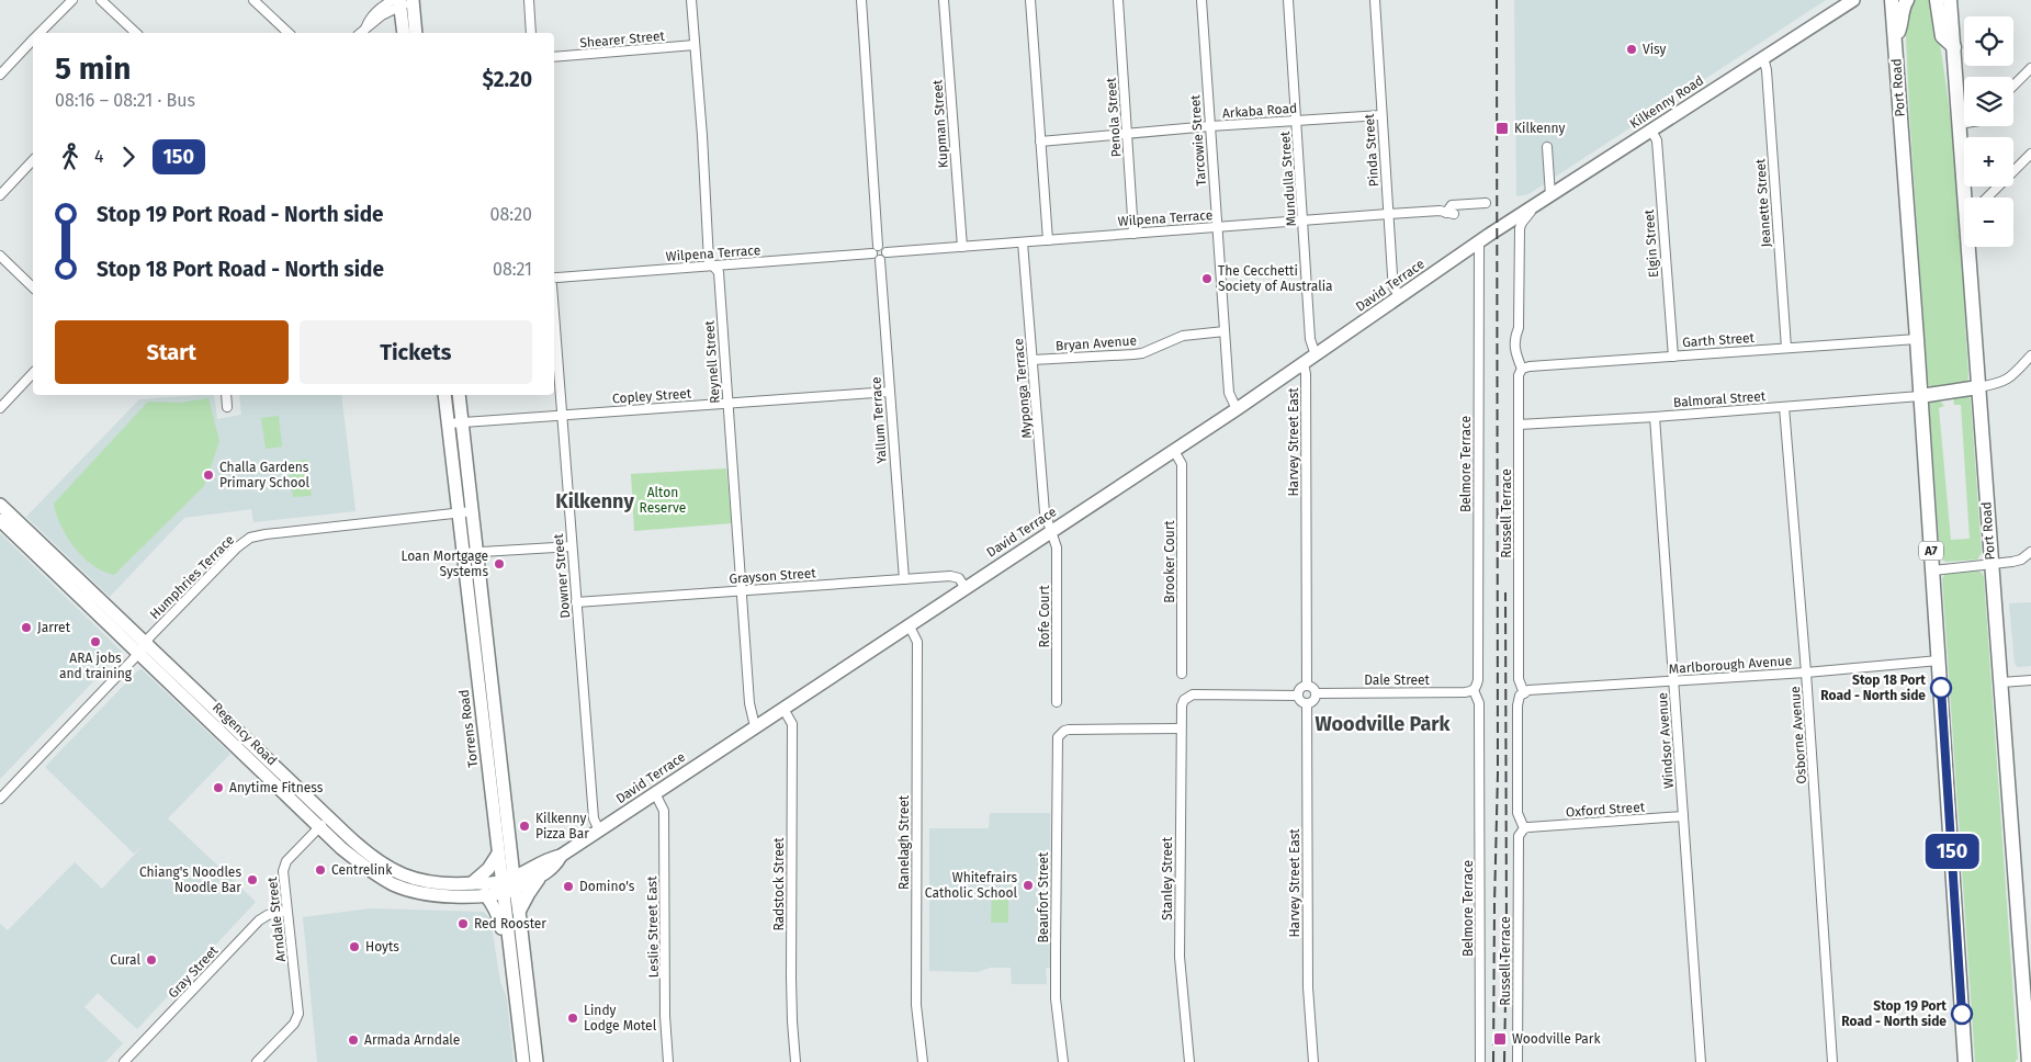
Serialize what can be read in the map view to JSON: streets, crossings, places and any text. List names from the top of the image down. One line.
{"streets":{"highway":["Port Road","A7"],"main road":["Kilkenny Road","David Terrace","Torrens Road","Regency Road"],"street":["Shearer Street","Arkaba Road","Penola Street","Kupman Street","Tarcowie Street","Pinda Street","Mundulla Street","Jeanette Street","Wilpena Terrace","Elgin Street","Garth Street","Bryan Avenue","Reynell Street","Myponga Terrace","Copley Street","Balmoral Street","Yallum Terrace","Harvey Street East","Belmore Terrace","Russell Terrace","Brooker Court","Downer Street","Grayson Street","Humphries Terrace","Rofe Court","Marlborough Avenue","Dale Street","Osborne Avenue","Windsor Avenue","Oxford Street","Ranelagh Street","Stanley Street","Radstock Street","Beaufort Street","Arndale Street","Leslie Street East","Gray Street"]},"crossings":[["Shearer Street","Reynell Street"],["Port Road","Garth Street"],["Port Road","Balmoral Street"],["Port Road","Marlborough Avenue"],["Kilkenny Road","Jeanette Street"],["Kilkenny Road","Elgin Street"],["Kilkenny Road","David Terrace"],["Kilkenny Road","Russell Terrace"],["Arkaba Road","Penola Street"],["Arkaba Road","Tarcowie Street"],["Arkaba Road","Pinda Street"],["Arkaba Road","Mundulla Street"],["Penola Street","Wilpena Terrace"],["Kupman Street","Wilpena Terrace"],["Tarcowie Street","Wilpena Terrace"],["Tarcowie Street","David Terrace"],["Tarcowie Street","Bryan Avenue"],["Pinda Street","Wilpena Terrace"],["Pinda Street","David Terrace"],["Mundulla Street","Wilpena Terrace"],["Mundulla Street","David Terrace"],["Jeanette Street","Garth Street"],["Wilpena Terrace","Reynell Street"],["Wilpena Terrace","Myponga Terrace"],["Wilpena Terrace","Yallum Terrace"],["Elgin Street","Garth Street"],["David Terrace","Reynell Street"],["David Terrace","Myponga Terrace"],["David Terrace","Harvey Street East"],["David Terrace","Belmore Terrace"],["David Terrace","Brooker Court"],["David Terrace","Downer Street"],["David Terrace","Grayson Street"],["David Terrace","Rofe Court"],["David Terrace","Torrens Road"],["David Terrace","Regency Road"],["David Terrace","Ranelagh Street"],["David Terrace","Radstock Street"],["David Terrace","Leslie Street East"],["Garth Street","Russell Terrace"],["Bryan Avenue","Myponga Terrace"],["Reynell Street","Copley Street"],["Reynell Street","Grayson Street"],["Myponga Terrace","Rofe Court"],["Copley Street","Yallum Terrace"],["Copley Street","Downer Street"],["Copley Street","Torrens Road"],["Balmoral Street","Russell Terrace"],["Balmoral Street","Osborne Avenue"],["Balmoral Street","Windsor Avenue"],["Yallum Terrace","Grayson Street"],["Harvey Street East","Dale Street"],["Harvey Street East","Stanley Street"],["Belmore Terrace","Dale Street"],["Russell Terrace","Marlborough Avenue"],["Russell Terrace","Oxford Street"],["Downer Street","Grayson Street"],["Humphries Terrace","Torrens Road"],["Humphries Terrace","Regency Road"],["Marlborough Avenue","Osborne Avenue"],["Marlborough Avenue","Windsor Avenue"],["Dale Street","Stanley Street"],["Torrens Road","Regency Road"],["Regency Road","Arndale Street"],["Windsor Avenue","Oxford Street"],["Stanley Street","Beaufort Street"],["Arndale Street","Gray Street"]],"districts":["Kilkenny","Woodville Park"],"parks":["Alton Reserve"],"places":{"other":["Visy","The Cecchetti Society of Australia","Challa Gardens Primary School","Loan Mortgage Systems","Jarret","ARA jobs and training","Stop 18 Port Road - North side","Anytime Fitness","Kilkenny Pizza Bar","Centrelink","Chiang's Noodles Noodle Bar","Whitefrairs Catholic School","Domino's","Red Rooster","Hoyts","Cural","Stop 19 Port Road - North side","Lindy Lodge Motel","Armada Arndale"],"transit":["Kilkenny","Woodville Park"]},"lines":["bus line 150"],"page":{"on_map":"150","map_buttons":["+","−"],"heading":["5 min","08:16 – 08:21 · Bus","$2.20"],"legs":["4","150"],"list":[{"name":"Stop 19 Port Road - North side","value":"08:20"},{"name":"Stop 18 Port Road - North side","value":"08:21"}],"buttons":["Start","Tickets"]}}
